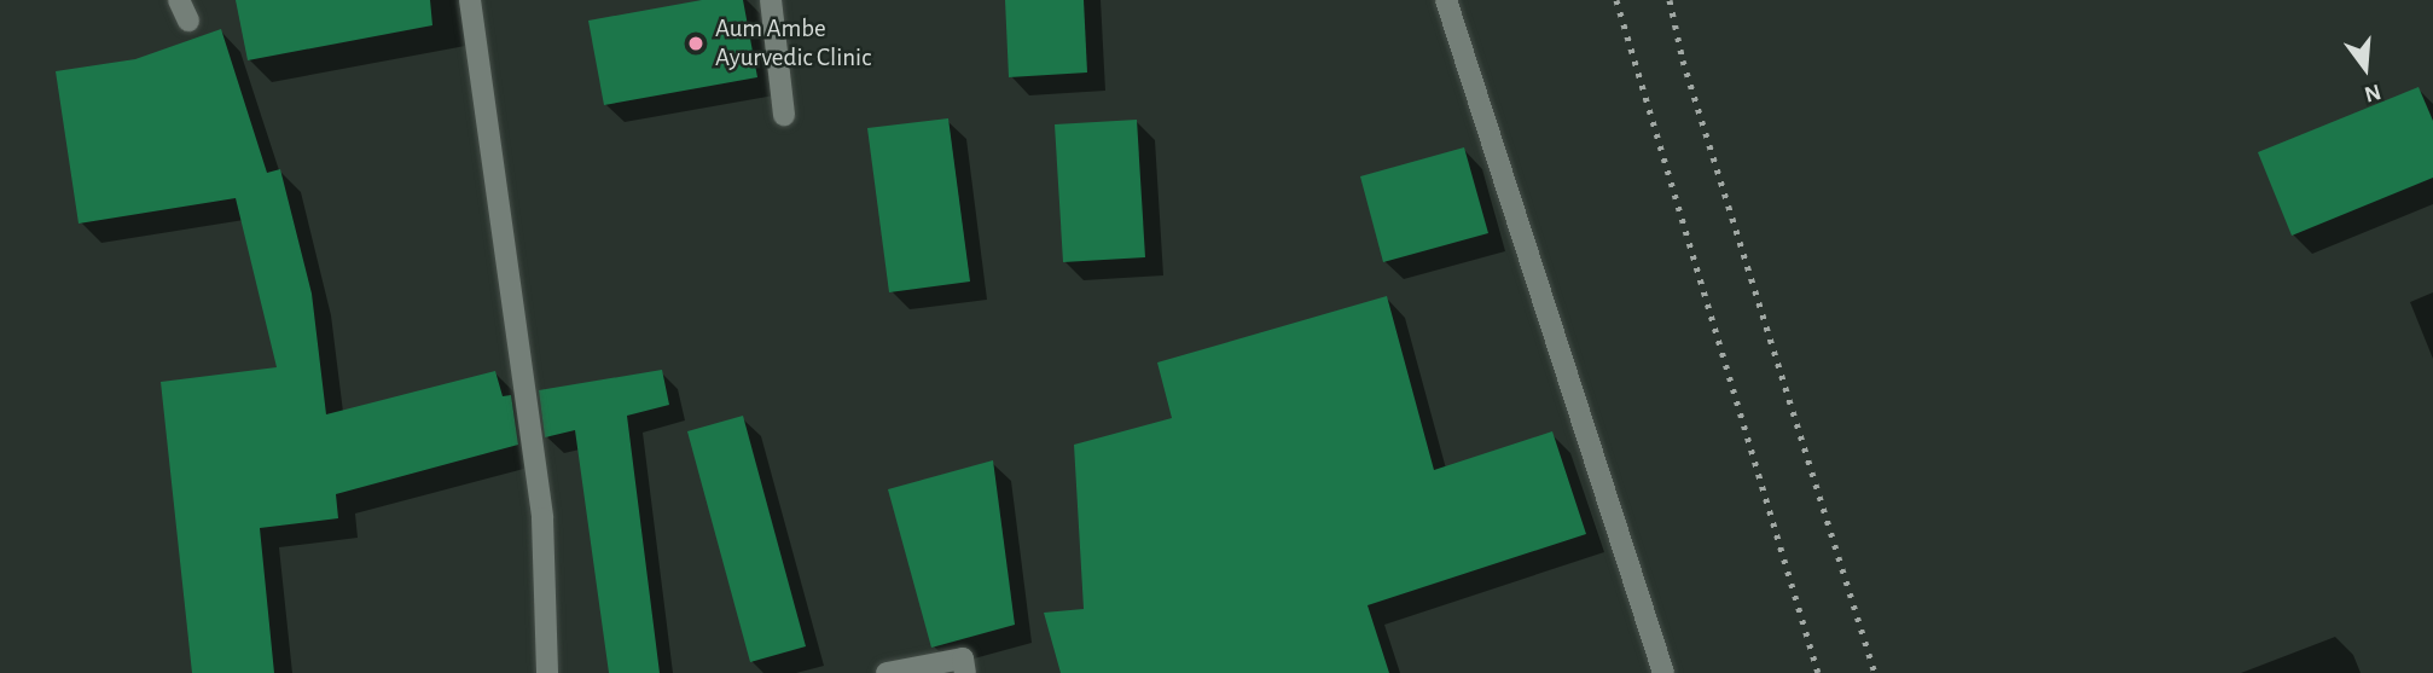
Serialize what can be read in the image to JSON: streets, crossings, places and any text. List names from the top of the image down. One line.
{"places":["Aum Ambe Ayurvedic Clinic"],"north":"bottom"}
